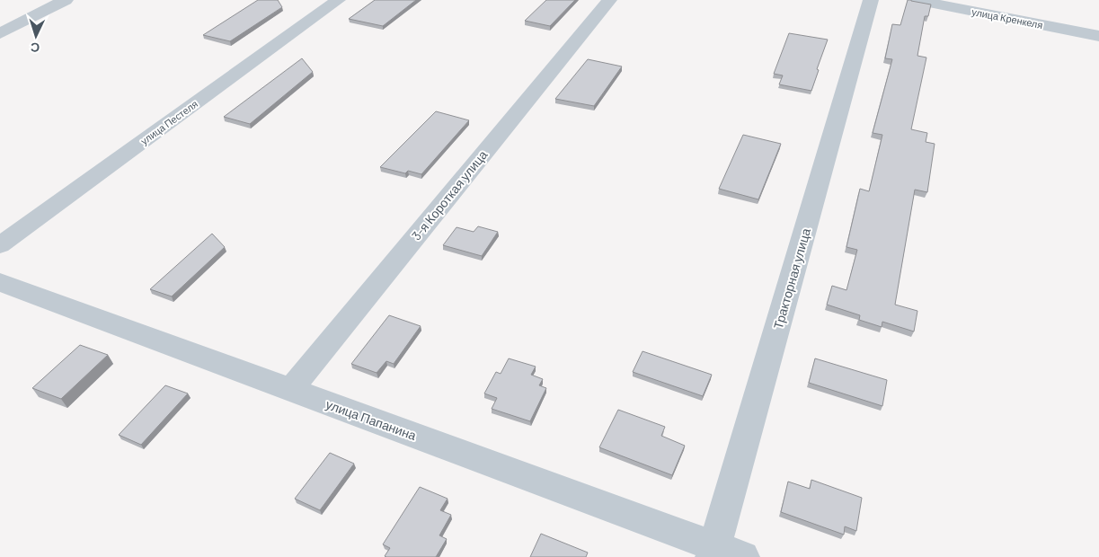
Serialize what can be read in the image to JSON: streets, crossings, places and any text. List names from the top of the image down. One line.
{"streets":{"street":["улица Кренкеля","улица Пестеля","3-я Короткая улица","Тракторная улица","улица Папанина"]},"crossings":[["3-я Короткая улица","улица Папанина"],["Тракторная улица","улица Папанина"]],"north":"bottom"}
